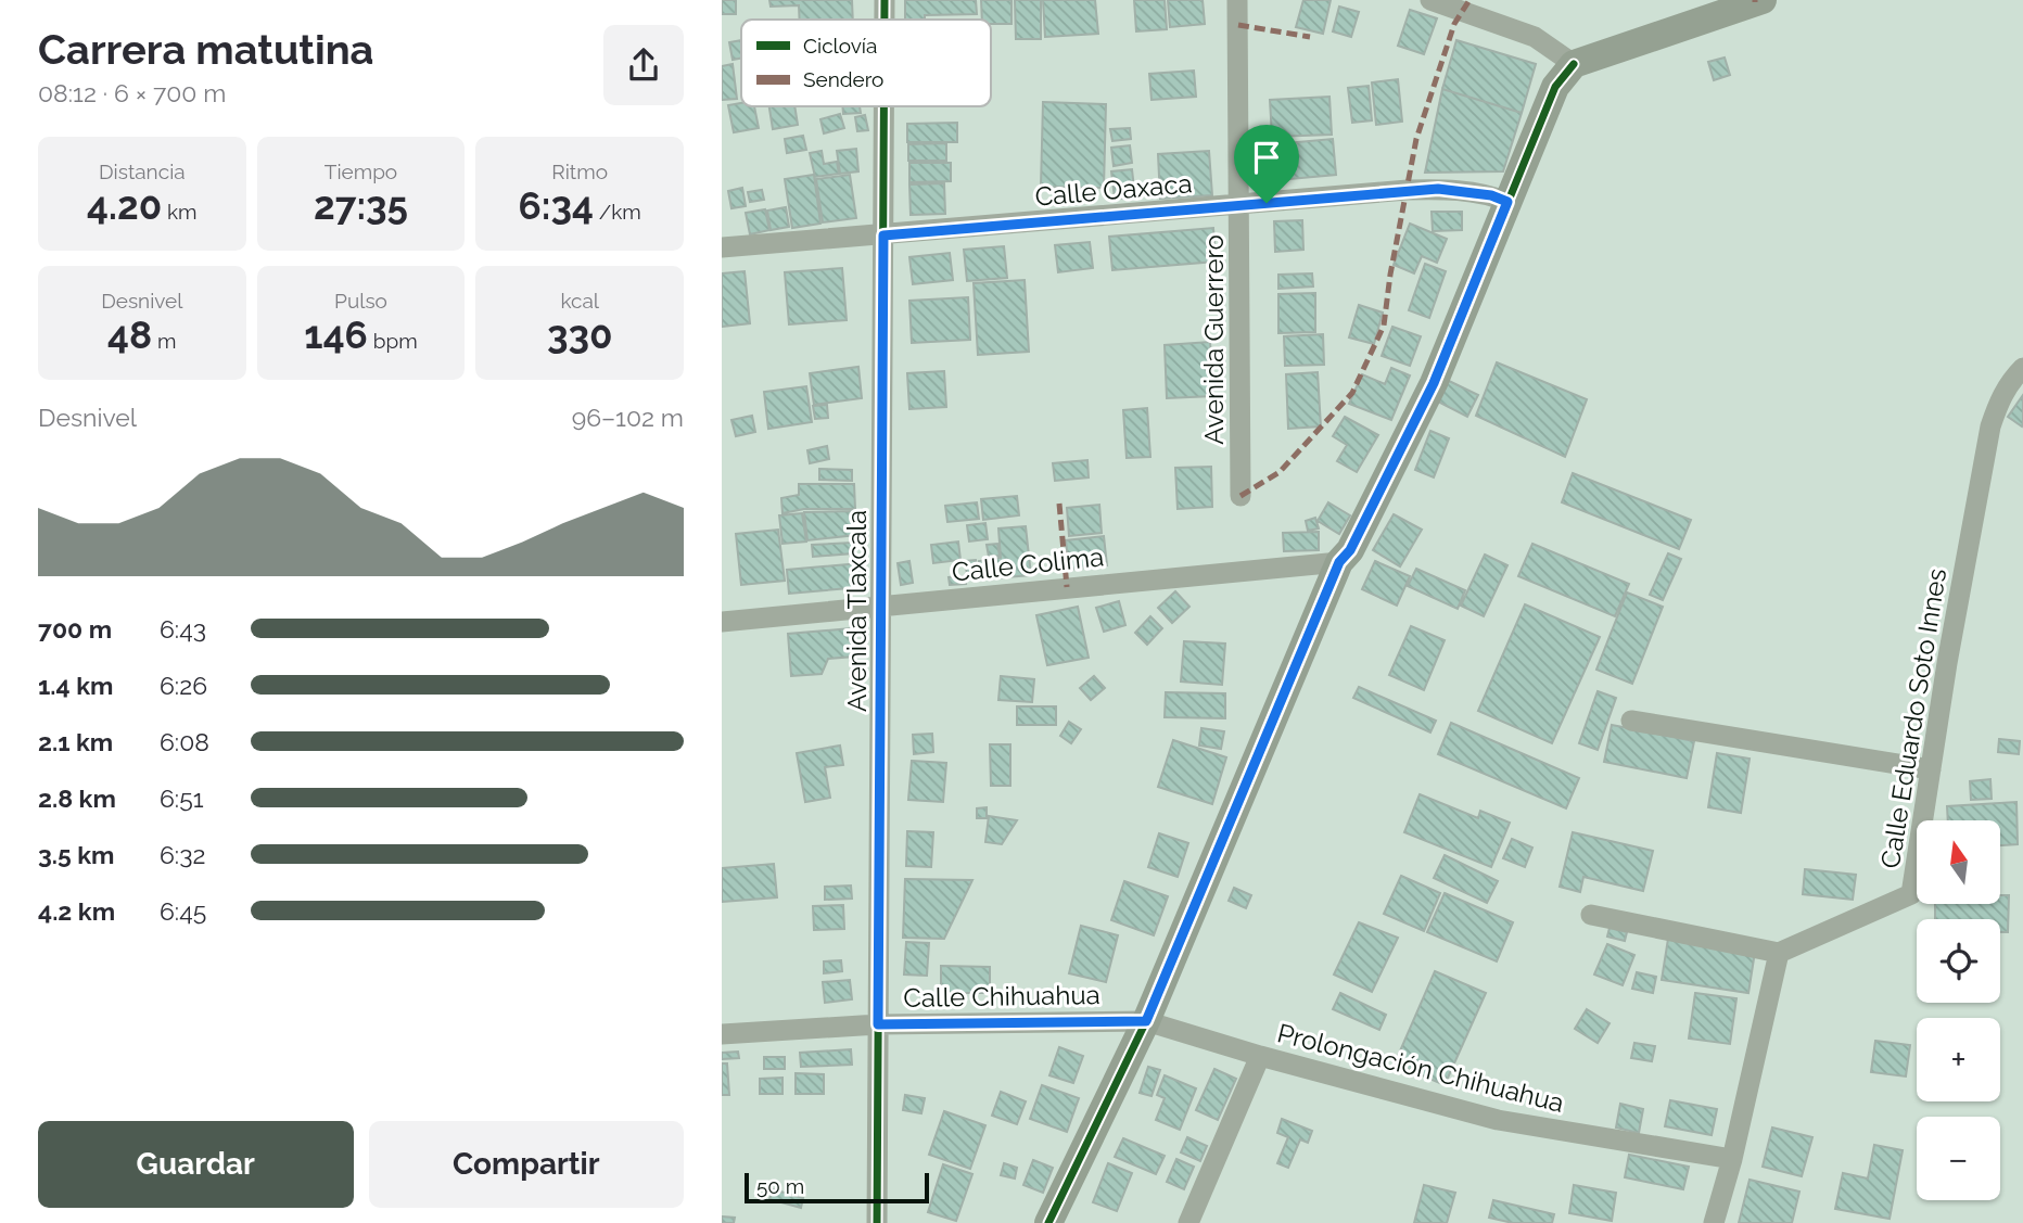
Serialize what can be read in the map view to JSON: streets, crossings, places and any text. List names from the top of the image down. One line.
{"streets":{"street":["Calle Oaxaca","Avenida Guerrero","Calle Colima","Avenida Tlaxcala","Calle Eduardo Soto Innes","Calle Chihuahua","Prolongación Chihuahua"]},"crossings":[["Calle Oaxaca","Avenida Guerrero"],["Calle Oaxaca","Avenida Tlaxcala"],["Calle Colima","Avenida Tlaxcala"],["Avenida Tlaxcala","Calle Chihuahua"],["Calle Chihuahua","Prolongación Chihuahua"]],"legend":["Ciclovía","Sendero"],"scale_bar":"50 m","north":"top","page":{"heading":["Carrera matutina","08:12 · 6 × 700 m"],"stats":[["Distancia","4.20 km"],["Tiempo","27:35"],["Ritmo","6:34 /km"],["Desnivel","48 m"],["Pulso","146 bpm"],["kcal","330"]],"chart":["Desnivel","96–102 m"],"list":[{"name":"700 m","note":"6:43"},{"name":"1.4 km","note":"6:26"},{"name":"2.1 km","note":"6:08"},{"name":"2.8 km","note":"6:51"},{"name":"3.5 km","note":"6:32"},{"name":"4.2 km","note":"6:45"}],"map_buttons":["+","−"],"buttons":["Guardar","Compartir"],"scale":"50 m"}}
